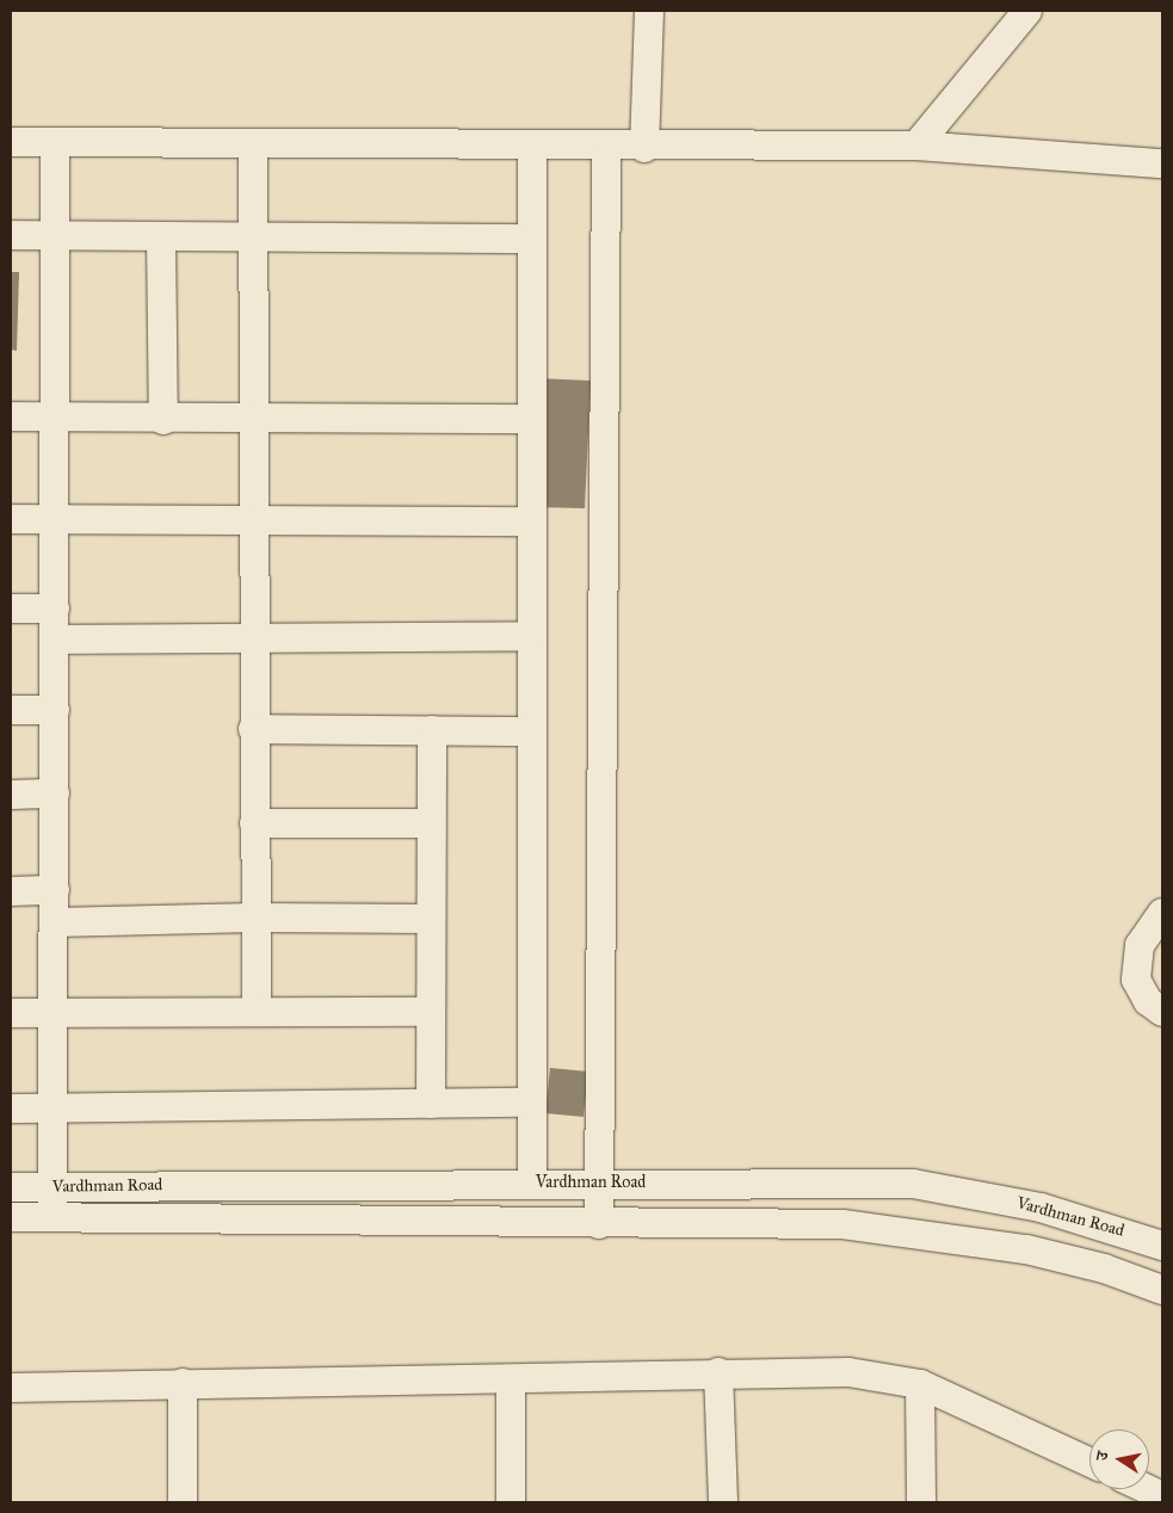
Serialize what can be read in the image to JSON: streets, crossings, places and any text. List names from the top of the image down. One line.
{"streets":{"street":["Vardhman Road"]},"north":"left"}
